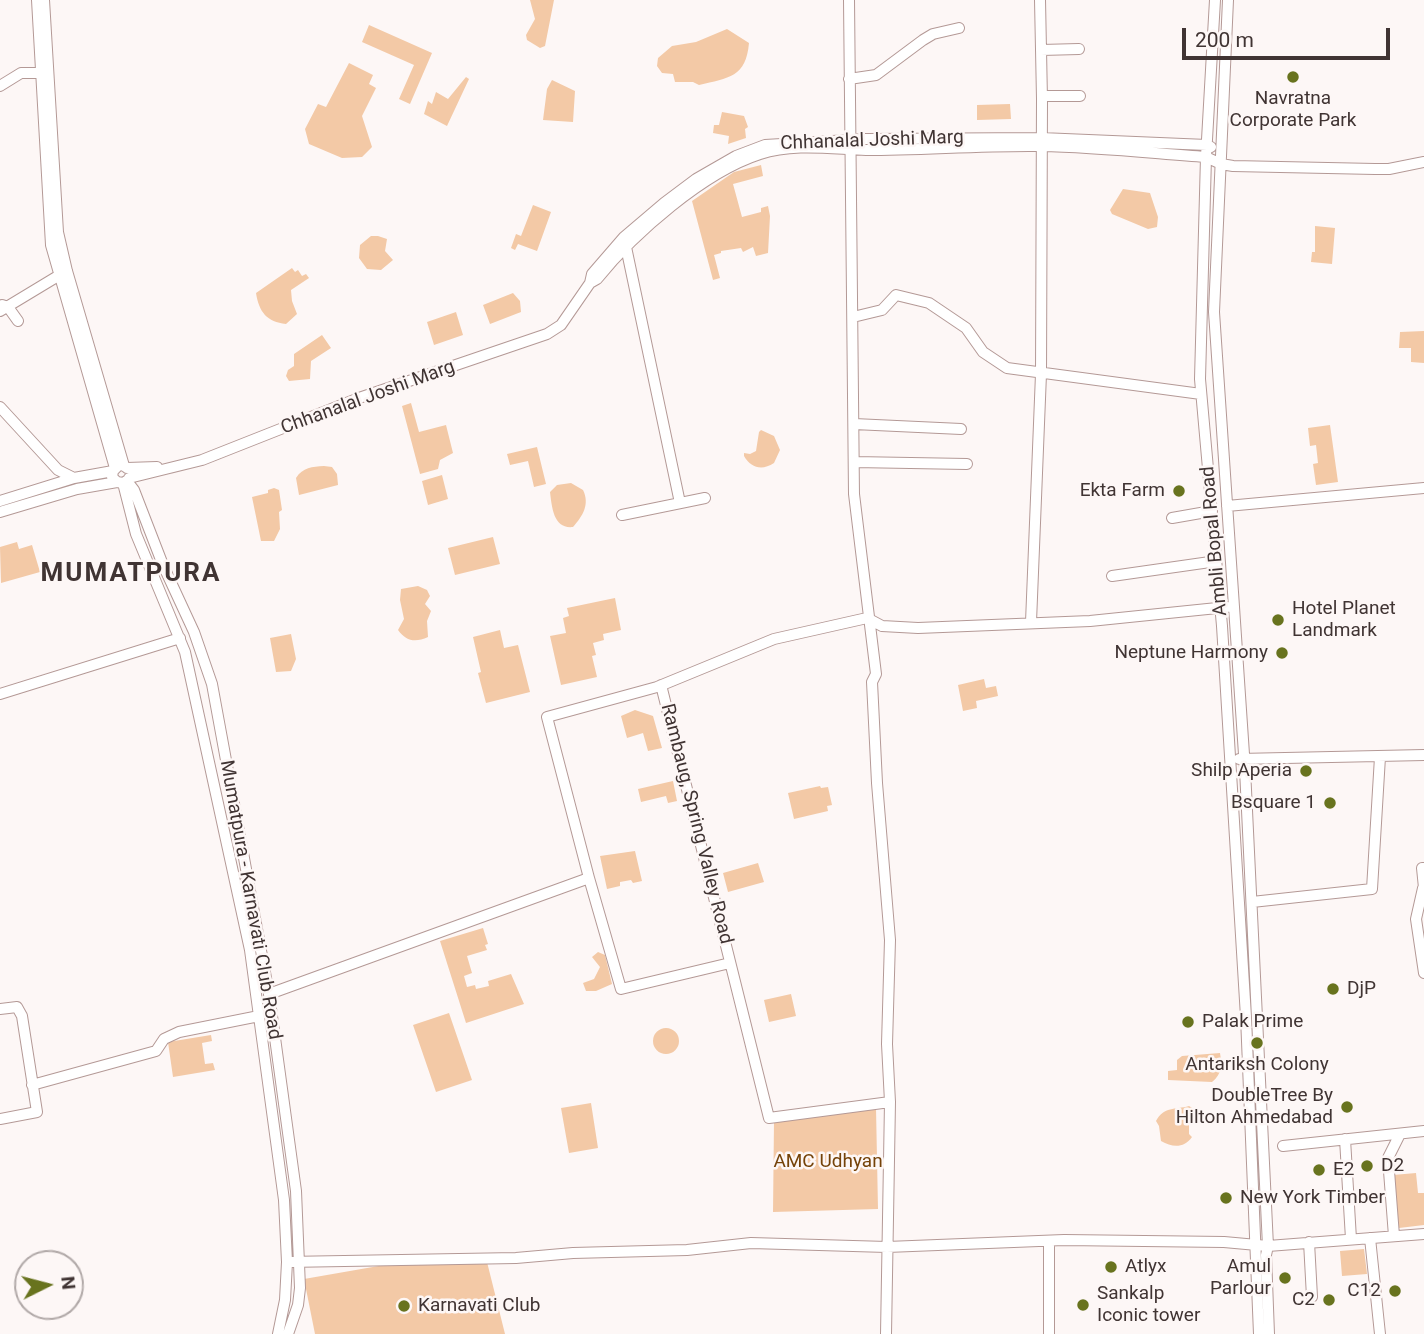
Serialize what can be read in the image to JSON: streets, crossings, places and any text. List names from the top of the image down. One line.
{"streets":{"street":["Chhanalal Joshi Marg","Ambli Bopal Road","Rambaug, Spring Valley Road","Mumatpura - Karnavati Club Road"]},"crossings":[["Chhanalal Joshi Marg","Ambli Bopal Road"],["Chhanalal Joshi Marg","Mumatpura - Karnavati Club Road"]],"districts":["MUMATPURA"],"parks":["AMC Udhyan"],"places":["Navratna Corporate Park","Ekta Farm","Hotel Planet Landmark","Neptune Harmony","Shilp Aperia","Bsquare 1","DjP","Palak Prime","Antariksh Colony","DoubleTree By Hilton Ahmedabad","D2","E2","New York Timber","Atlyx","Amul Parlour","C12","C2","Sankalp Iconic tower","Karnavati Club"],"scale_bar":"200 m","north":"right"}
